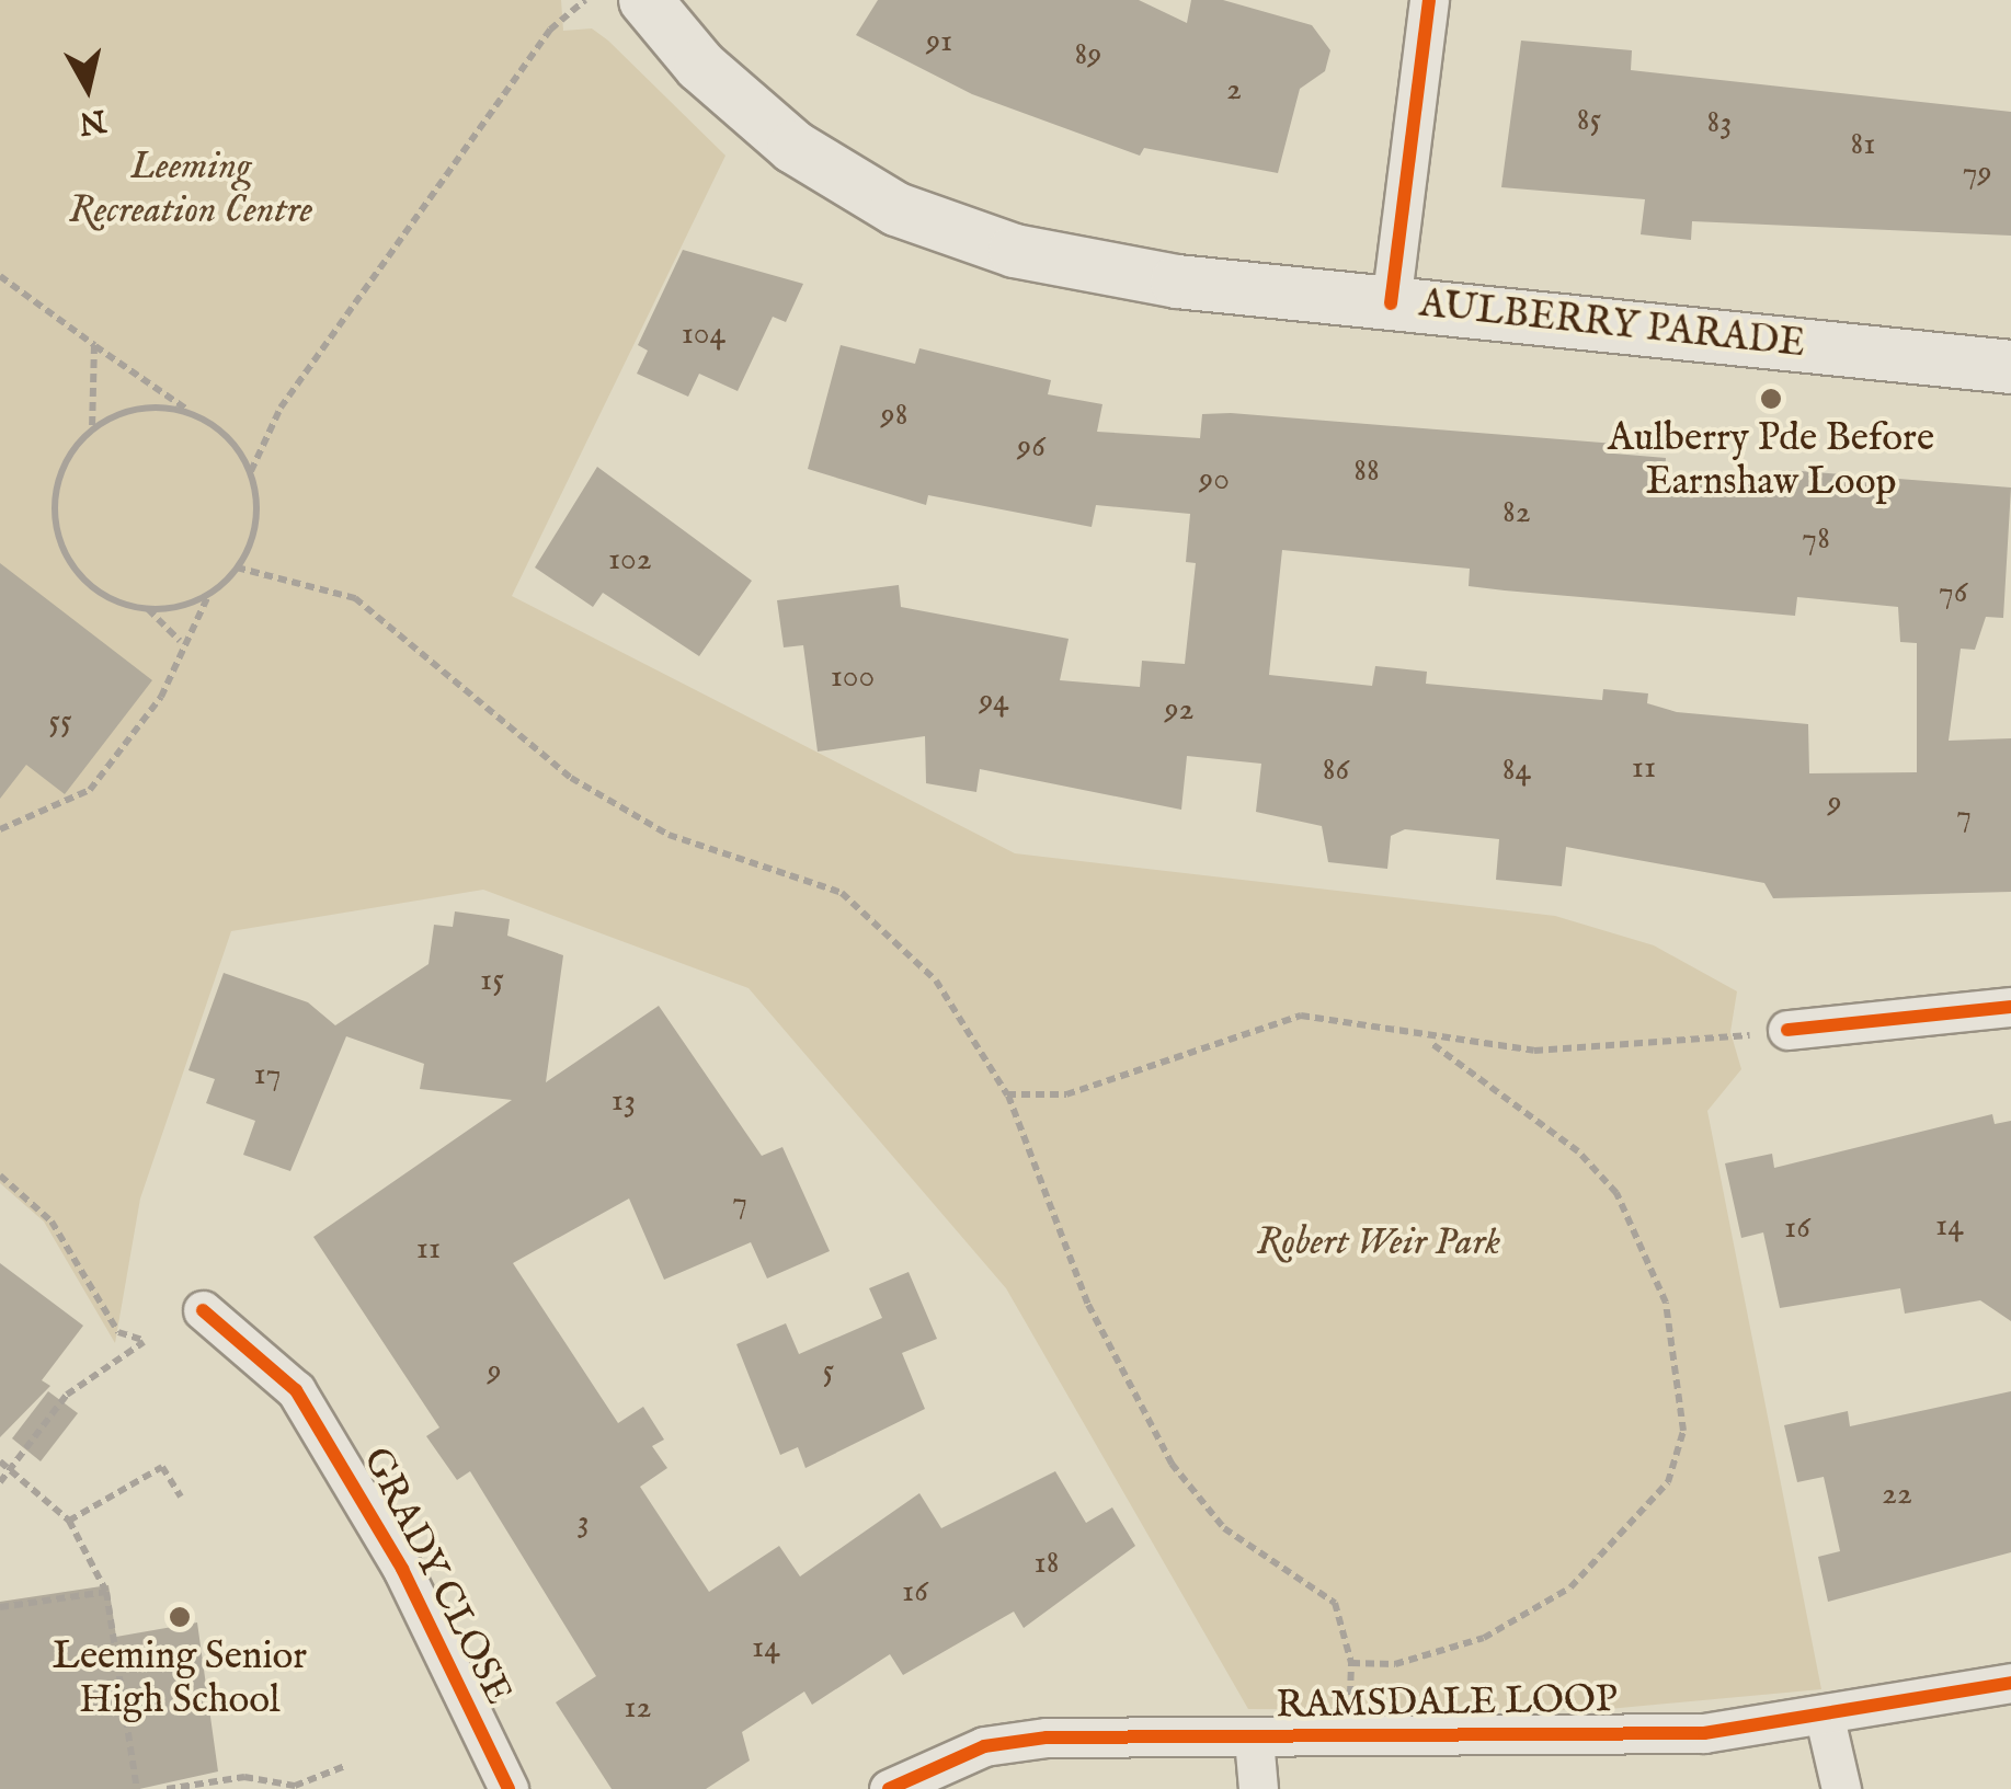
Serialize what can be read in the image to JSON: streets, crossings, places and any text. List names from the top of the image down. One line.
{"streets":{"main road":["AULBERRY PARADE"],"street":["GRADY CLOSE","RAMSDALE LOOP"]},"parks":["Leeming Recreation Centre","Robert Weir Park"],"places":["Aulberry Pde Before Earnshaw Loop","Leeming Senior High School"],"house_numbers":["91","89","2","85","83","81","79","104","98","96","88","90","82","78","102","76","100","94","92","55","11","86","84","9","7","15","17","13","7","14","16","11","9","5","22","3","18","16","14","12"],"north":"bottom"}
